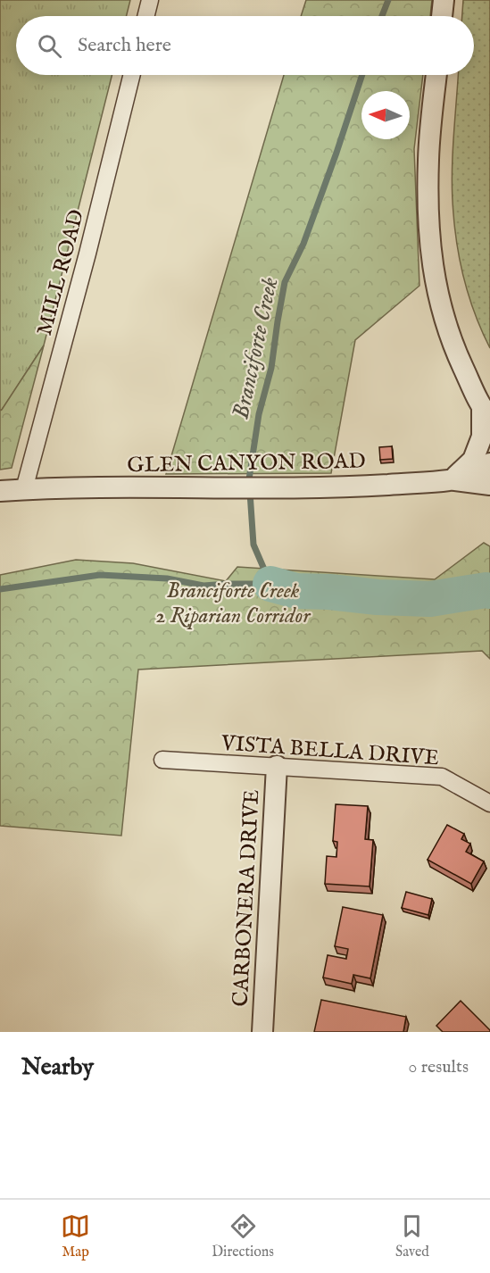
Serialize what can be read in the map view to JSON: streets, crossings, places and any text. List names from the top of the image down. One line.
{"streets":{"street":["MILL ROAD","GLEN CANYON ROAD","VISTA BELLA DRIVE","CARBONERA DRIVE"]},"crossings":[["MILL ROAD","GLEN CANYON ROAD"],["VISTA BELLA DRIVE","CARBONERA DRIVE"]],"water":["Branciforte Creek"],"parks":["Branciforte Creek 2 Riparian Corridor"],"north":"left","page":{"search":"Search here","heading":["Nearby","0 results"],"nav":["Map","Directions","Saved"]}}
